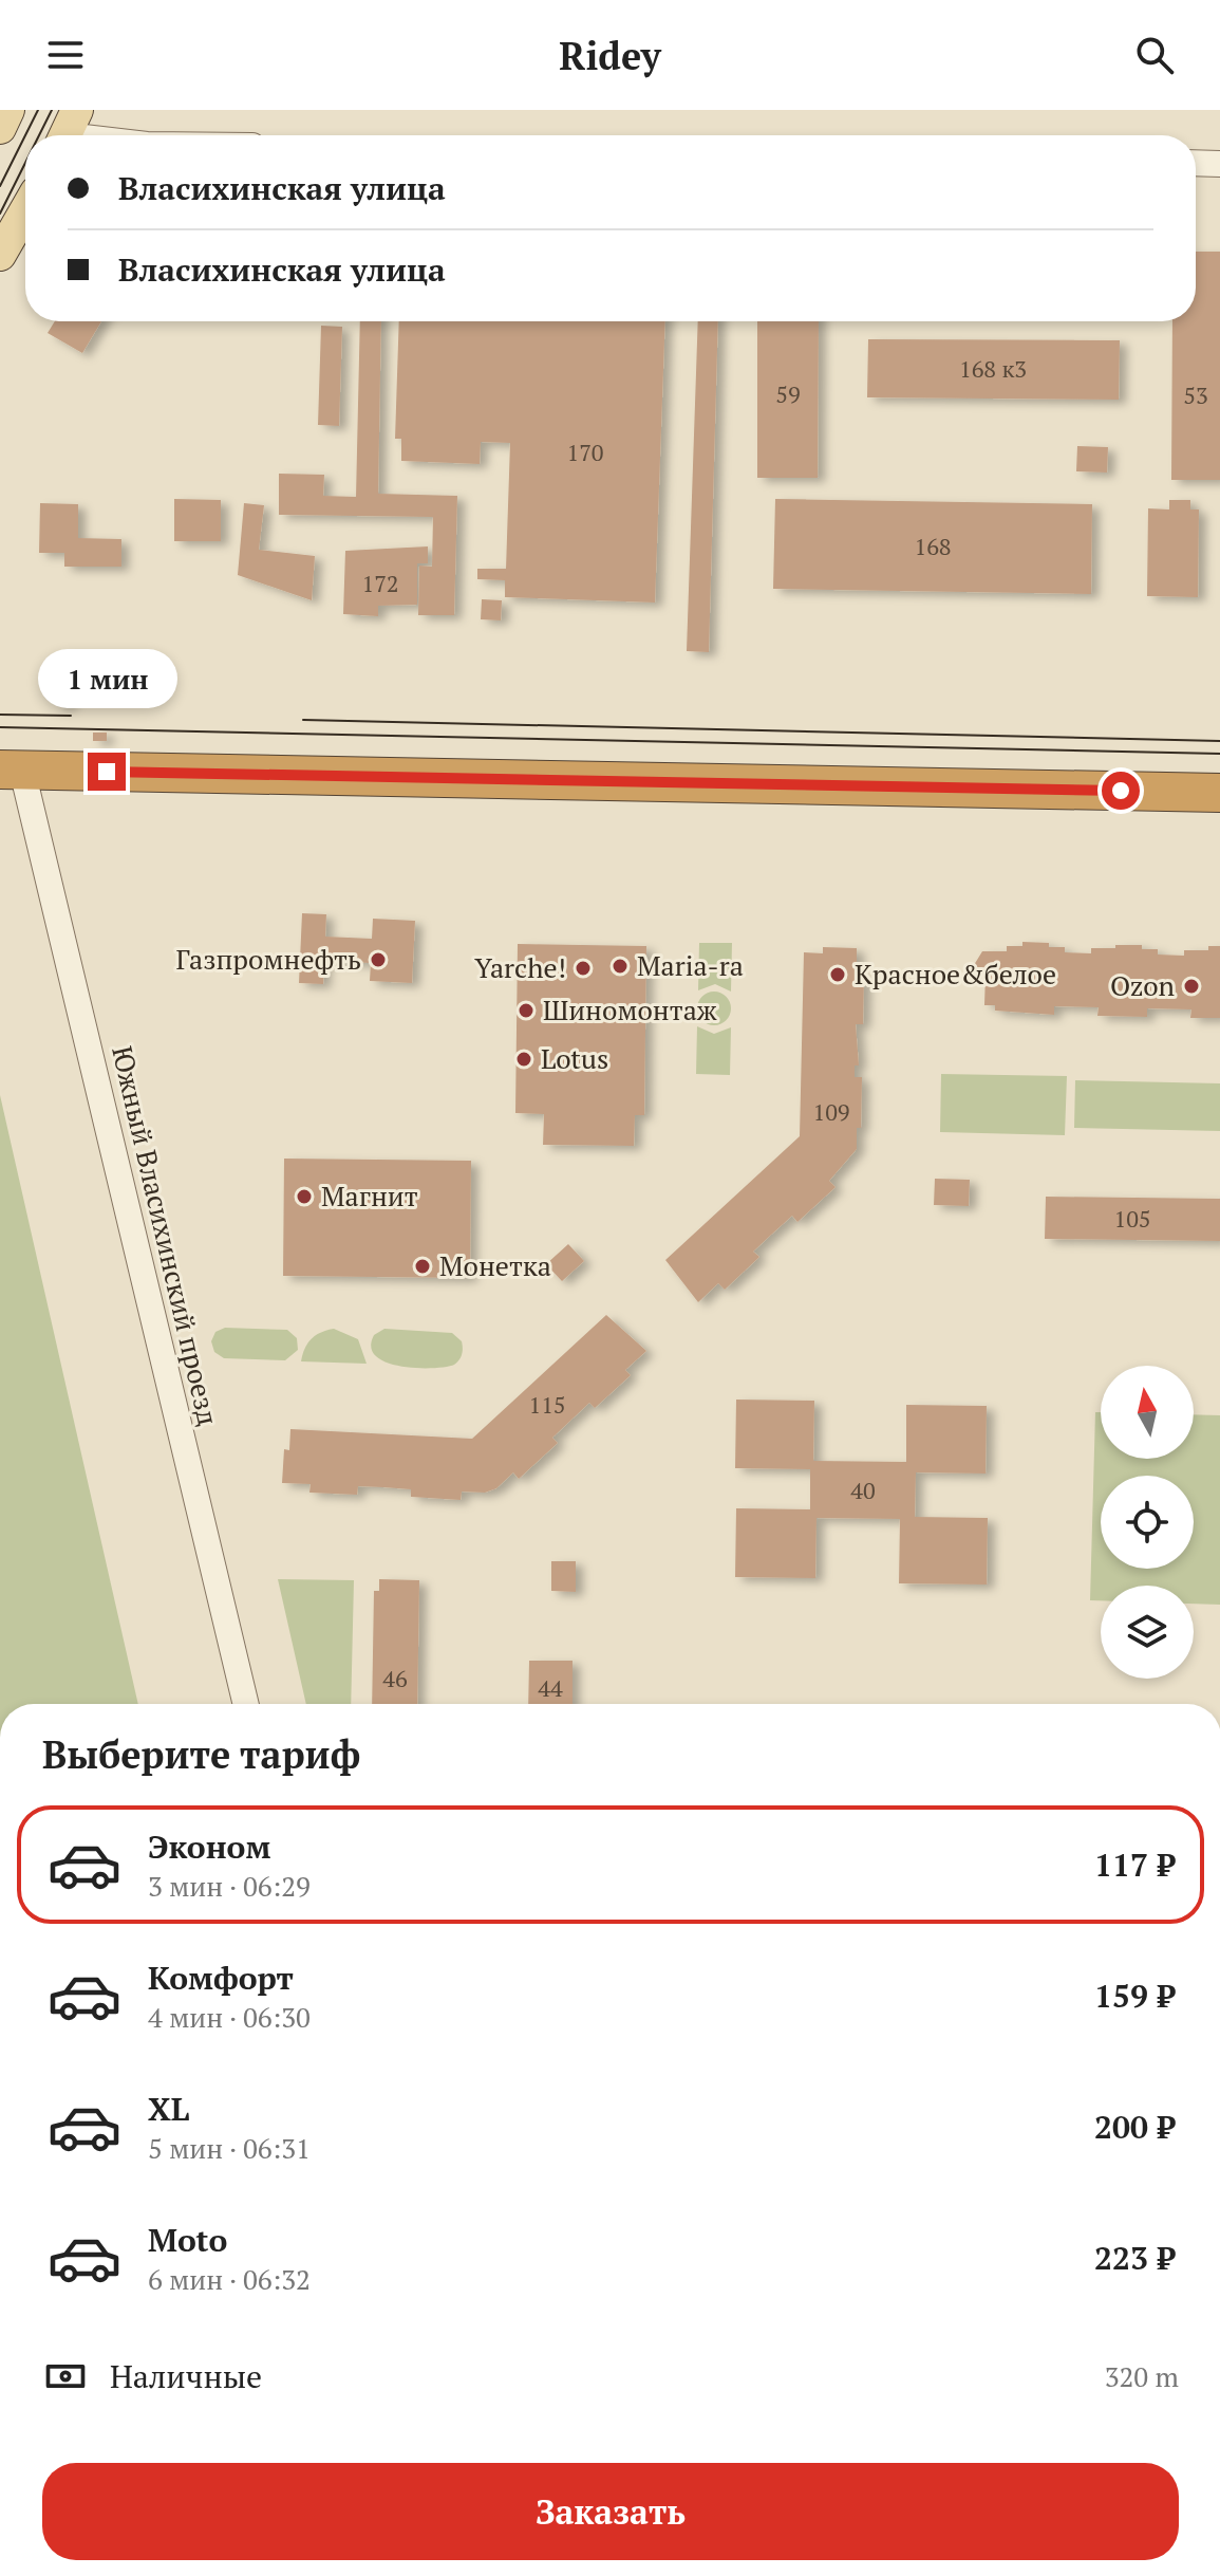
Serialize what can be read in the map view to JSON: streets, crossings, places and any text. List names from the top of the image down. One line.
{"streets":{"street":["Южный Власихинский проезд"]},"places":["Газпромнефть","Maria-ra","Yarche!","Красное&белое","Ozon","Шиномонтаж","Lotus","Магнит","Монетка"],"house_numbers":["168 к3","59","53","170","168","172","109","105","115","40","46","44"],"north":"top","page":{"header":"Ridey","banner":["Власихинская улица","Власихинская улица"],"bubble":"1 мин","heading":"Выберите тариф","list":[{"name":"Эконом","note":"3 мин · 06:29","value":"117 ₽"},{"name":"Комфорт","note":"4 мин · 06:30","value":"159 ₽"},{"name":"XL","note":"5 мин · 06:31","value":"200 ₽"},{"name":"Moto","note":"6 мин · 06:32","value":"223 ₽"}],"pay":["Наличные","320 m"],"buttons":"Заказать"}}
